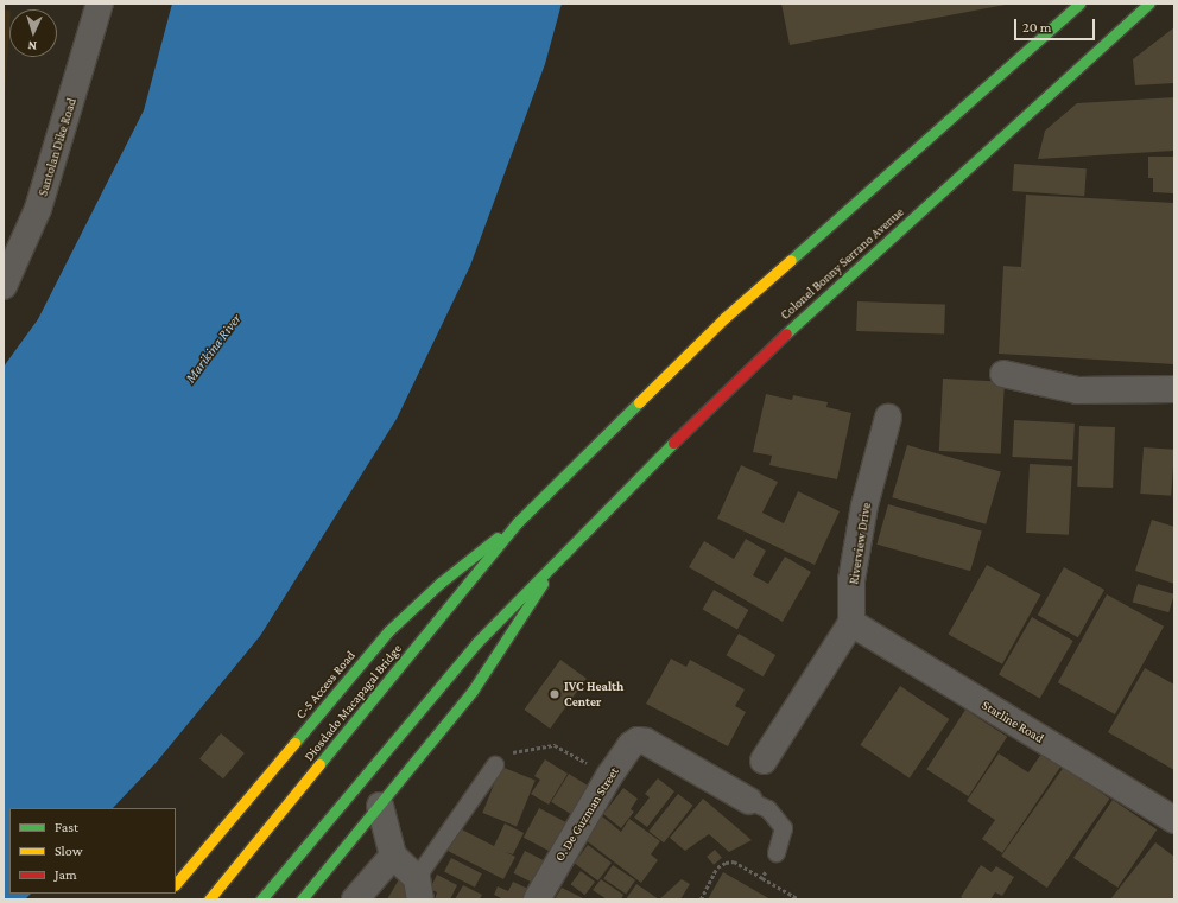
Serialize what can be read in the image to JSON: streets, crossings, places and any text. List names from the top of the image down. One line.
{"streets":{"main road":["Colonel Bonny Serrano Avenue","C-5 Access Road","Diosdado Macapagal Bridge"],"street":["Santolan Dike Road","Riverview Drive","Starline Road","O. De Guzman Street"]},"crossings":[["Riverview Drive","Starline Road"],["C-5 Access Road","Diosdado Macapagal Bridge"]],"water":["Marikina River"],"places":["IVC Health Center"],"legend":["Fast","Slow","Jam"],"scale_bar":"20 m","north":"bottom"}
